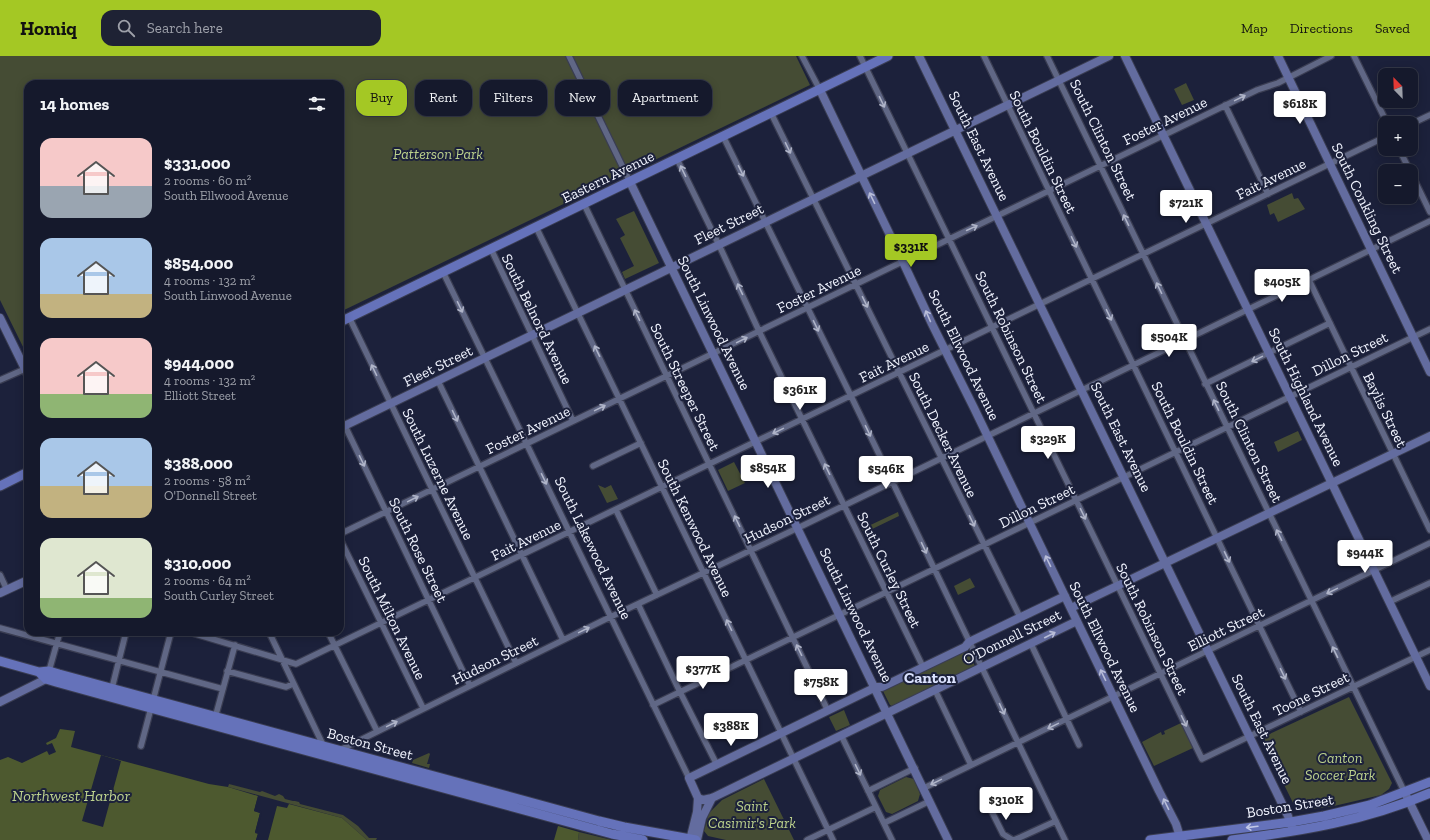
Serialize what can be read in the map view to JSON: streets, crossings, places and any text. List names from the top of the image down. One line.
{"streets":{"main road":["Eastern Avenue","Boston Street"],"street":["Foster Avenue","South Clinton Street","South East Avenue","South Bouldin Street","Fait Avenue","South Conkling Street","Fleet Street","South Belnord Avenue","South Linwood Avenue","South Robinson Street","Dillon Street","South Ellwood Avenue","South Streeper Street","South Highland Avenue","Baylis Street","South Decker Avenue","South Luzerne Avenue","Hudson Street","South Kenwood Avenue","South Lakewood Avenue","South Rose Street","South Curley Street","South Milton Avenue","Elliott Street","O'Donnell Street","Toone Street"]},"crossings":[["Foster Avenue","South Clinton Street"],["Foster Avenue","South East Avenue"],["Foster Avenue","South Bouldin Street"],["Foster Avenue","South Conkling Street"],["Foster Avenue","South Belnord Avenue"],["Foster Avenue","South Linwood Avenue"],["Foster Avenue","South Robinson Street"],["Foster Avenue","South Ellwood Avenue"],["Foster Avenue","South Streeper Street"],["Foster Avenue","South Highland Avenue"],["Foster Avenue","South Decker Avenue"],["Foster Avenue","South Luzerne Avenue"],["Foster Avenue","South Kenwood Avenue"],["Foster Avenue","South Lakewood Avenue"],["Foster Avenue","South Rose Street"],["Foster Avenue","South Curley Street"],["South Clinton Street","Fait Avenue"],["South Clinton Street","Fleet Street"],["South Clinton Street","Dillon Street"],["South Clinton Street","Hudson Street"],["South Clinton Street","Elliott Street"],["South Clinton Street","O'Donnell Street"],["South Clinton Street","Toone Street"],["South Clinton Street","Boston Street"],["South East Avenue","Fait Avenue"],["South East Avenue","Fleet Street"],["South East Avenue","Dillon Street"],["South East Avenue","Hudson Street"],["South East Avenue","Elliott Street"],["South East Avenue","O'Donnell Street"],["South East Avenue","Toone Street"],["South East Avenue","Boston Street"],["South Bouldin Street","Fait Avenue"],["South Bouldin Street","Fleet Street"],["South Bouldin Street","Dillon Street"],["South Bouldin Street","Hudson Street"],["South Bouldin Street","Elliott Street"],["South Bouldin Street","O'Donnell Street"],["South Bouldin Street","Toone Street"],["Eastern Avenue","South Belnord Avenue"],["Eastern Avenue","South Linwood Avenue"],["Eastern Avenue","South Robinson Street"],["Eastern Avenue","South Ellwood Avenue"],["Eastern Avenue","South Streeper Street"],["Eastern Avenue","South Decker Avenue"],["Eastern Avenue","South Luzerne Avenue"],["Eastern Avenue","South Kenwood Avenue"],["Eastern Avenue","South Lakewood Avenue"],["Eastern Avenue","South Curley Street"],["Fait Avenue","South Conkling Street"],["Fait Avenue","South Linwood Avenue"],["Fait Avenue","South Robinson Street"],["Fait Avenue","South Ellwood Avenue"],["Fait Avenue","South Streeper Street"],["Fait Avenue","South Highland Avenue"],["Fait Avenue","South Decker Avenue"],["Fait Avenue","South Luzerne Avenue"],["Fait Avenue","South Kenwood Avenue"],["Fait Avenue","South Lakewood Avenue"],["Fait Avenue","South Rose Street"],["Fait Avenue","South Curley Street"],["Fait Avenue","South Milton Avenue"],["South Conkling Street","Dillon Street"],["South Conkling Street","Hudson Street"],["Fleet Street","South Belnord Avenue"],["Fleet Street","South Linwood Avenue"],["Fleet Street","South Robinson Street"],["Fleet Street","South Ellwood Avenue"],["Fleet Street","South Streeper Street"],["Fleet Street","South Decker Avenue"],["Fleet Street","South Luzerne Avenue"],["Fleet Street","South Kenwood Avenue"],["Fleet Street","South Lakewood Avenue"],["Fleet Street","South Curley Street"],["South Linwood Avenue","Dillon Street"],["South Linwood Avenue","Hudson Street"],["South Linwood Avenue","Elliott Street"],["South Linwood Avenue","O'Donnell Street"],["South Robinson Street","Dillon Street"],["South Robinson Street","Hudson Street"],["South Robinson Street","Elliott Street"],["South Robinson Street","O'Donnell Street"],["South Robinson Street","Toone Street"],["Dillon Street","South Ellwood Avenue"],["Dillon Street","South Streeper Street"],["Dillon Street","South Highland Avenue"],["Dillon Street","Baylis Street"],["Dillon Street","South Decker Avenue"],["Dillon Street","South Kenwood Avenue"],["Dillon Street","South Lakewood Avenue"],["Dillon Street","South Curley Street"],["South Ellwood Avenue","Hudson Street"],["South Ellwood Avenue","Elliott Street"],["South Ellwood Avenue","O'Donnell Street"],["South Ellwood Avenue","Boston Street"],["South Streeper Street","Hudson Street"],["South Streeper Street","O'Donnell Street"],["South Highland Avenue","Hudson Street"],["South Highland Avenue","Elliott Street"],["South Highland Avenue","O'Donnell Street"],["South Highland Avenue","Toone Street"],["Baylis Street","Hudson Street"],["Baylis Street","O'Donnell Street"],["South Decker Avenue","Hudson Street"],["South Decker Avenue","O'Donnell Street"],["South Luzerne Avenue","Hudson Street"],["Hudson Street","South Kenwood Avenue"],["Hudson Street","South Lakewood Avenue"],["Hudson Street","South Rose Street"],["Hudson Street","South Curley Street"],["Hudson Street","South Milton Avenue"],["Hudson Street","Boston Street"],["South Kenwood Avenue","O'Donnell Street"],["South Lakewood Avenue","O'Donnell Street"],["South Curley Street","O'Donnell Street"]],"one_way":["South Clinton Street","South Bouldin Street","South Robinson Street","South Ellwood Avenue","South Streeper Street","South Decker Avenue","South Curley Street"],"districts":["Canton"],"water":["Northwest Harbor"],"parks":["Patterson Park","Canton Soccer Park","Saint Casimir's Park"],"north":"top left","page":{"header":"Homiq","search":"Search here","nav":["Map","Directions","Saved"],"map_buttons":["+","−"],"chip":["Buy","Rent","Filters","New","Apartment"],"heading":"14 homes","price":["$618K","$721K","$331K","$405K","$504K","$361K","$329K","$854K","$546K","$944K","$377K","$758K","$388K","$310K"],"list":[{"name":"$331,000","note":"2 rooms · 60 m² · South Ellwood Avenue"},{"name":"$854,000","note":"4 rooms · 132 m² · South Linwood Avenue"},{"name":"$944,000","note":"4 rooms · 132 m² · Elliott Street"},{"name":"$388,000","note":"2 rooms · 58 m² · O'Donnell Street"},{"name":"$310,000","note":"2 rooms · 64 m² · South Curley Street"}]}}
